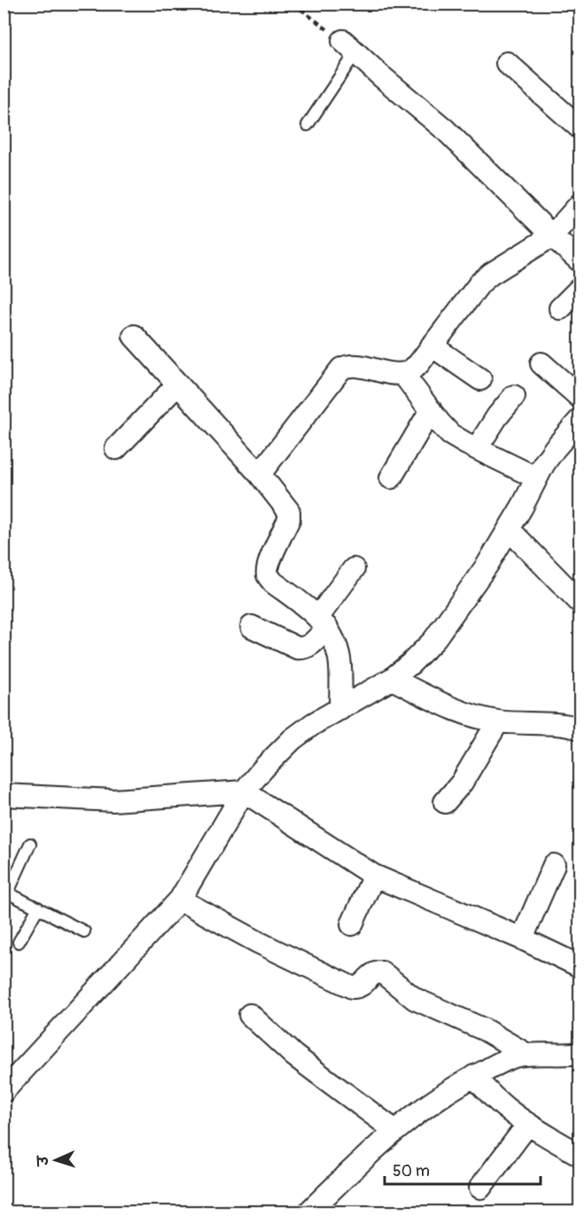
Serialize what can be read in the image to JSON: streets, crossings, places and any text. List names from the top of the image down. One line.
{"scale_bar":"50 m","north":"left"}
